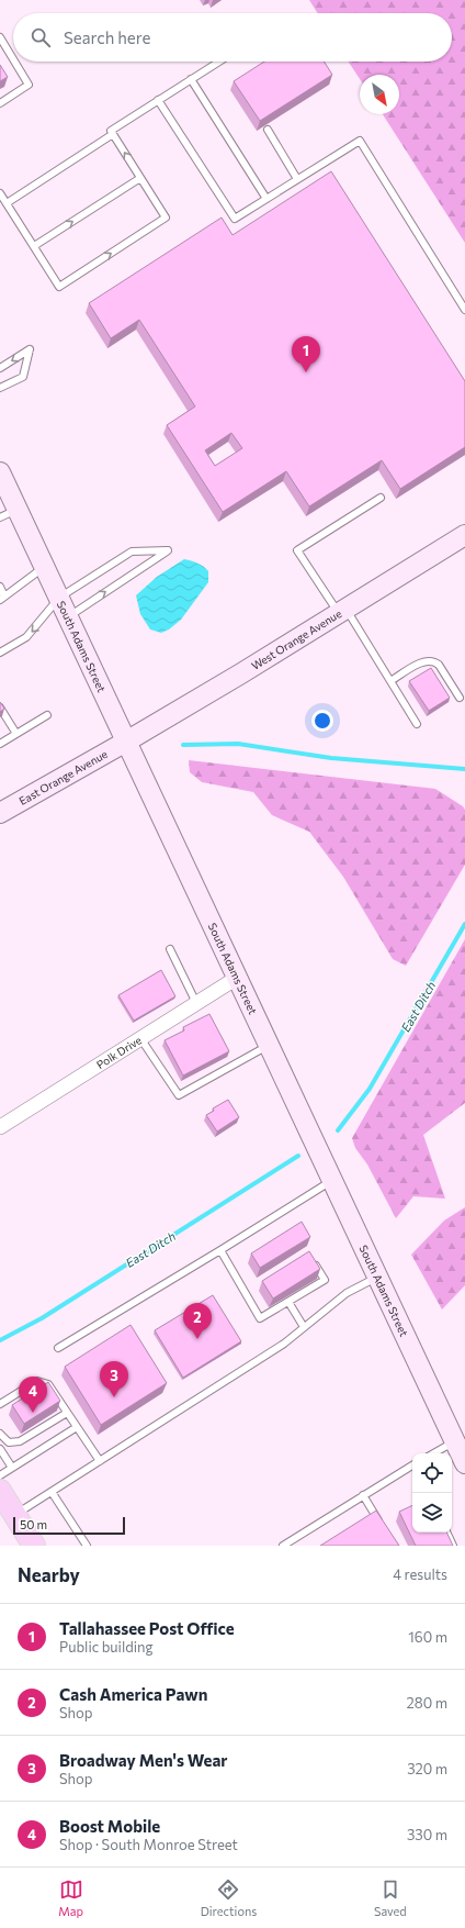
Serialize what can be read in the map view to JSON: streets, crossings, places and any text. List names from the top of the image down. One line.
{"streets":{"main road":["West Orange Avenue","South Adams Street","East Orange Avenue"],"street":["Polk Drive"]},"crossings":[["West Orange Avenue","South Adams Street"],["West Orange Avenue","East Orange Avenue"],["South Adams Street","East Orange Avenue"],["South Adams Street","Polk Drive"]],"water":["East Ditch"],"scale_bar":"50 m","north":"bottom right","page":{"search":"Search here","pins":["1","2","3","4"],"scale":"50 m","heading":["Nearby","4 results"],"list":[{"mark":"1","name":"Tallahassee Post Office","note":"Public building","value":"160 m"},{"mark":"2","name":"Cash America Pawn","note":"Shop","value":"280 m"},{"mark":"3","name":"Broadway Men's Wear","note":"Shop","value":"320 m"},{"mark":"4","name":"Boost Mobile","note":"Shop · South Monroe Street","value":"330 m"}],"nav":["Map","Directions","Saved"]}}
